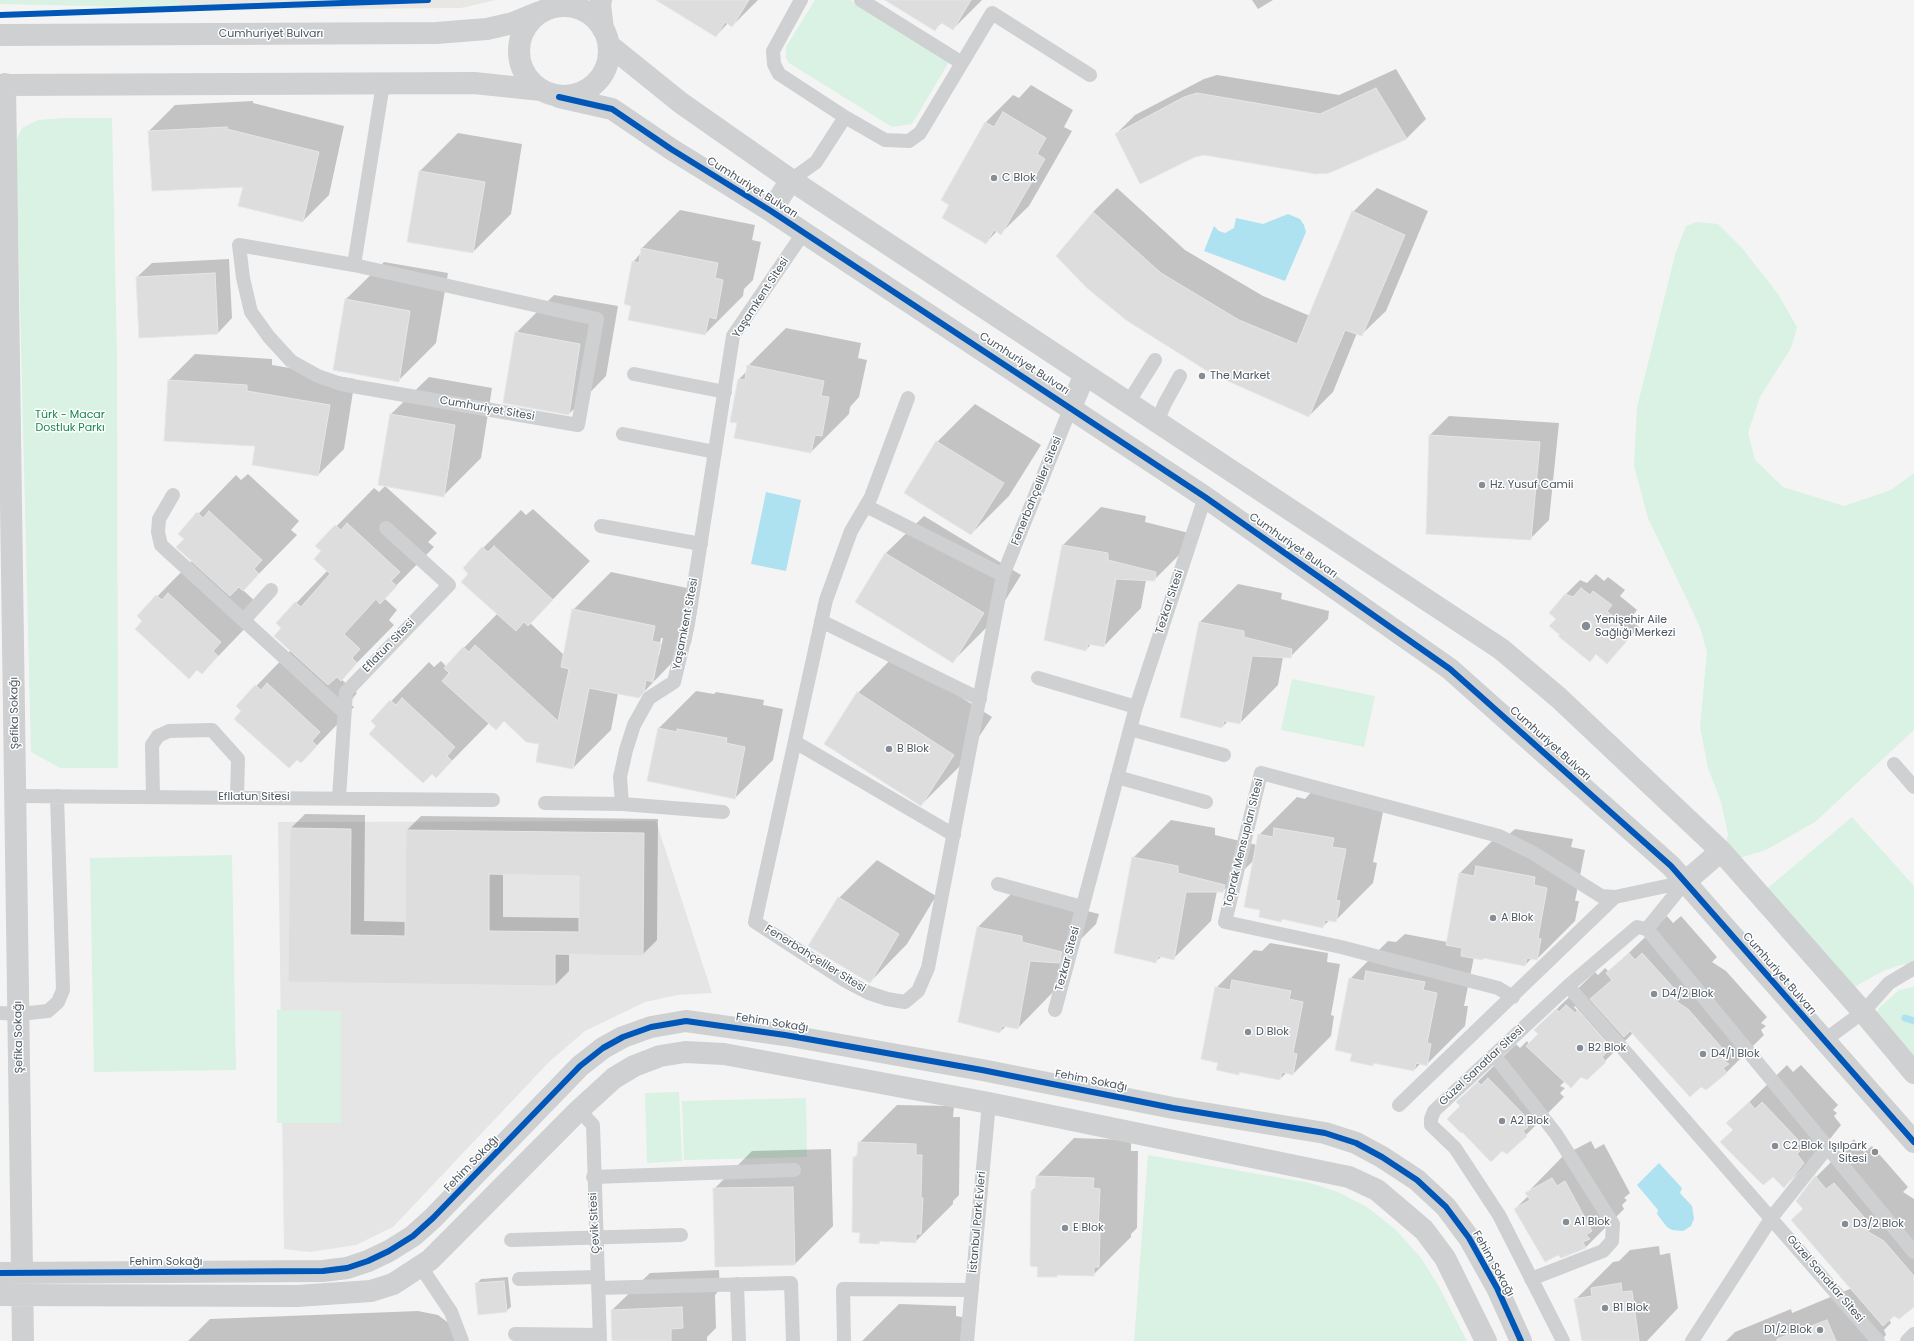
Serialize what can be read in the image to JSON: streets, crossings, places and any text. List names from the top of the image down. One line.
{"streets":{"street":["Cumhuriyet Bulvarı","Şefika Sokağı","Fehim Sokağı"],"lane":["Yaşamkent Sitesi","Cumhuriyet Sitesi","Fenerbahçeliler Sitesi","Tezkar Sitesi","Eflatun Sitesi","Efllatun Sitesi","Toprak Mensupları Sitesi","Güzel Sanatlar Sitesi","İstanbul Park Evleri","Çevik Sitesi"]},"crossings":[["Cumhuriyet Bulvarı","Yaşamkent Sitesi"],["Cumhuriyet Bulvarı","Fenerbahçeliler Sitesi"],["Cumhuriyet Bulvarı","Tezkar Sitesi"],["Cumhuriyet Bulvarı","Şefika Sokağı"],["Cumhuriyet Bulvarı","Toprak Mensupları Sitesi"],["Eflatun Sitesi","Efllatun Sitesi"],["Şefika Sokağı","Efllatun Sitesi"],["Şefika Sokağı","Fehim Sokağı"]],"parks":["Türk - Macar Dostluk Parkı"],"places":["C Blok","The Market","Hz. Yusuf Camii","Yenişehir Aile Sağlığı Merkezi","B Blok","A Blok","D4/2 Blok","D Blok","B2 Blok","D4/1 Blok","A2 Blok","C2 Blok","Işılpark Sitesi","A1 Blok","D3/2 Blok","E Blok","B1 Blok","D1/2 Blok"]}
